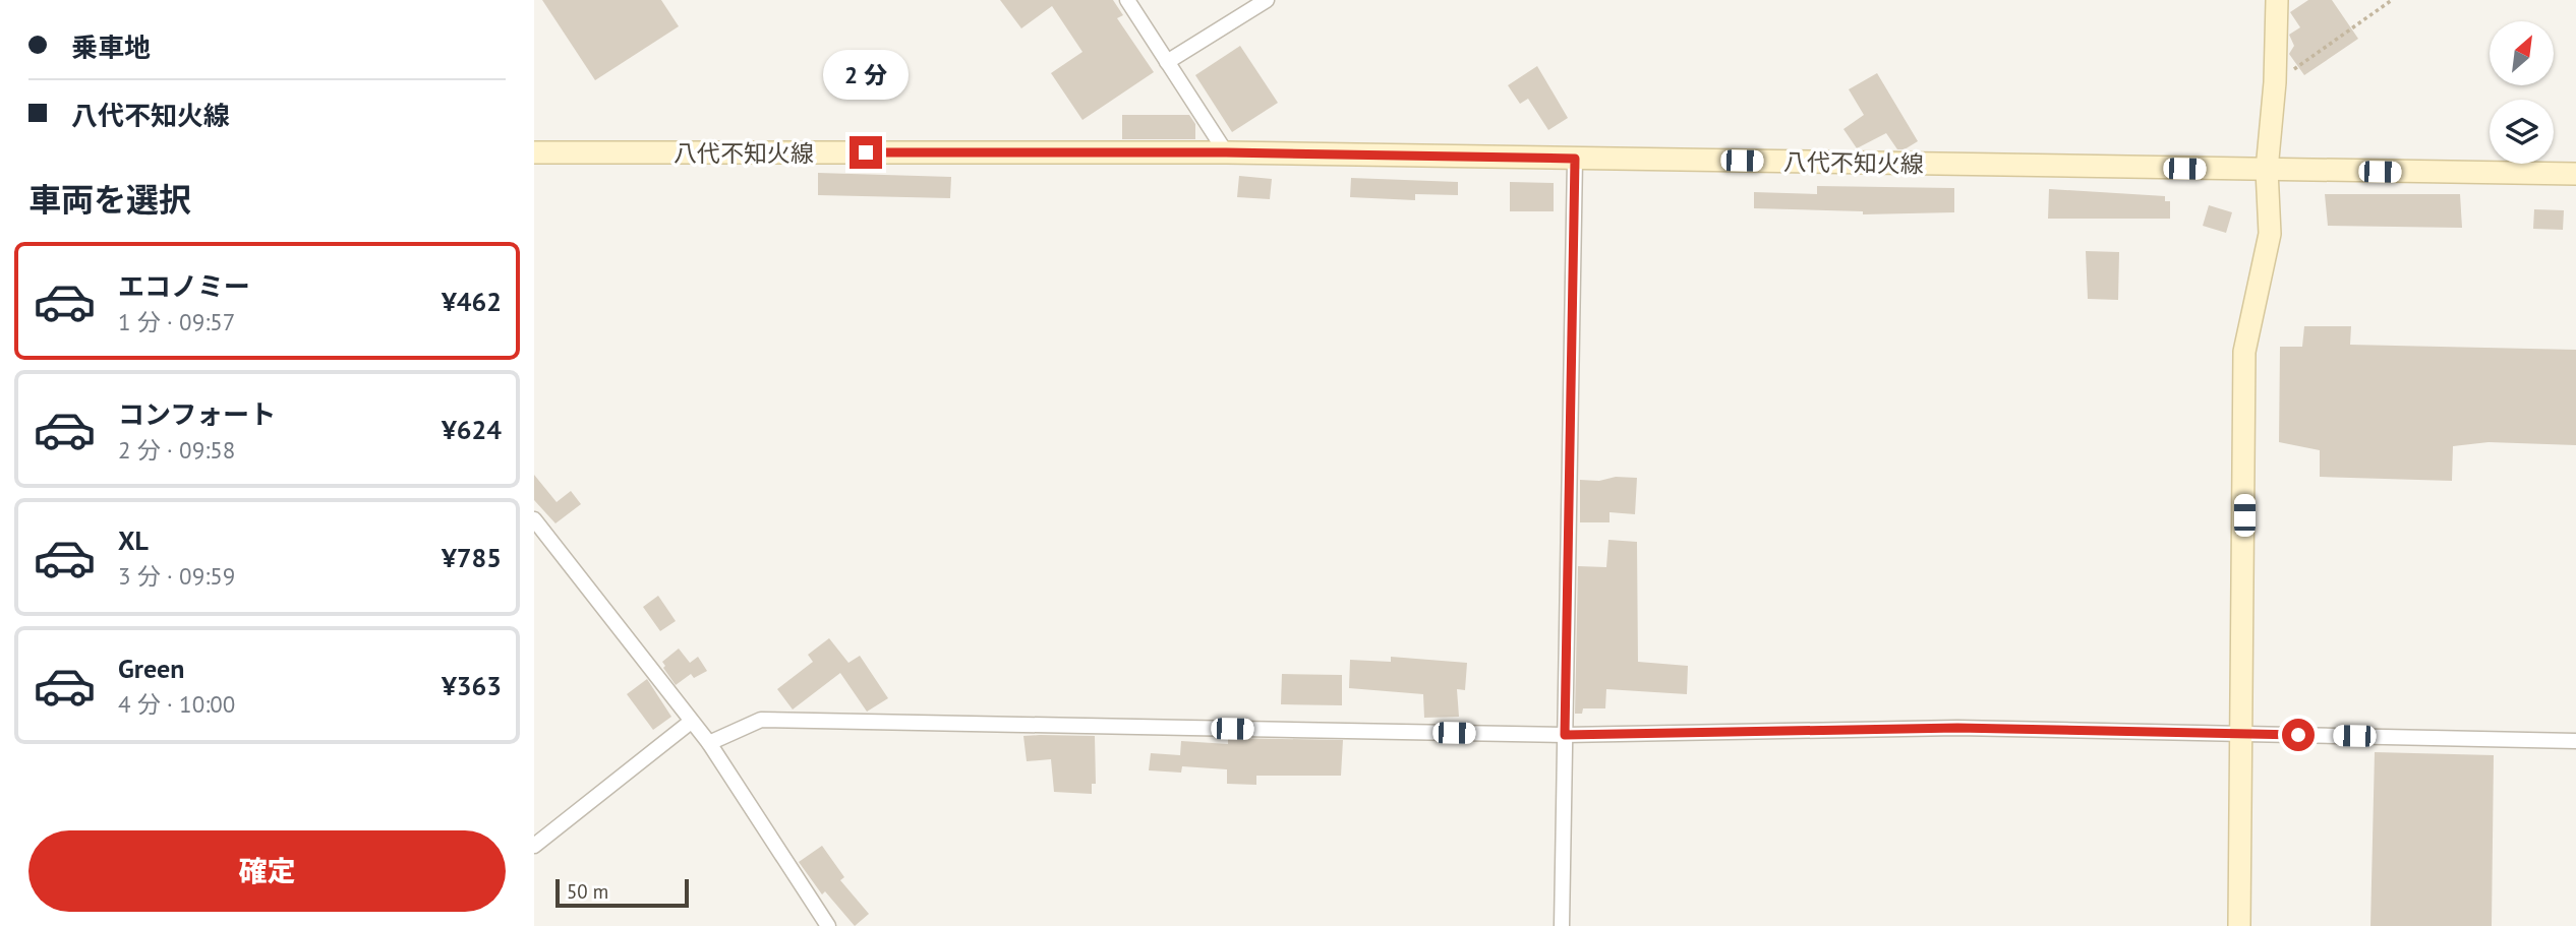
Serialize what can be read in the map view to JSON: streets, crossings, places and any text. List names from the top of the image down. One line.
{"streets":{"main road":["八代不知火線"]},"scale_bar":"50 m","north":"top right","page":{"banner":["乗車地","八代不知火線"],"bubble":"2 分","heading":"車両を選択","list":[{"name":"エコノミー","note":"1 分 · 09:57","value":"¥462"},{"name":"コンフォート","note":"2 分 · 09:58","value":"¥624"},{"name":"XL","note":"3 分 · 09:59","value":"¥785"},{"name":"Green","note":"4 分 · 10:00","value":"¥363"}],"buttons":"確定","scale":"50 m"}}
